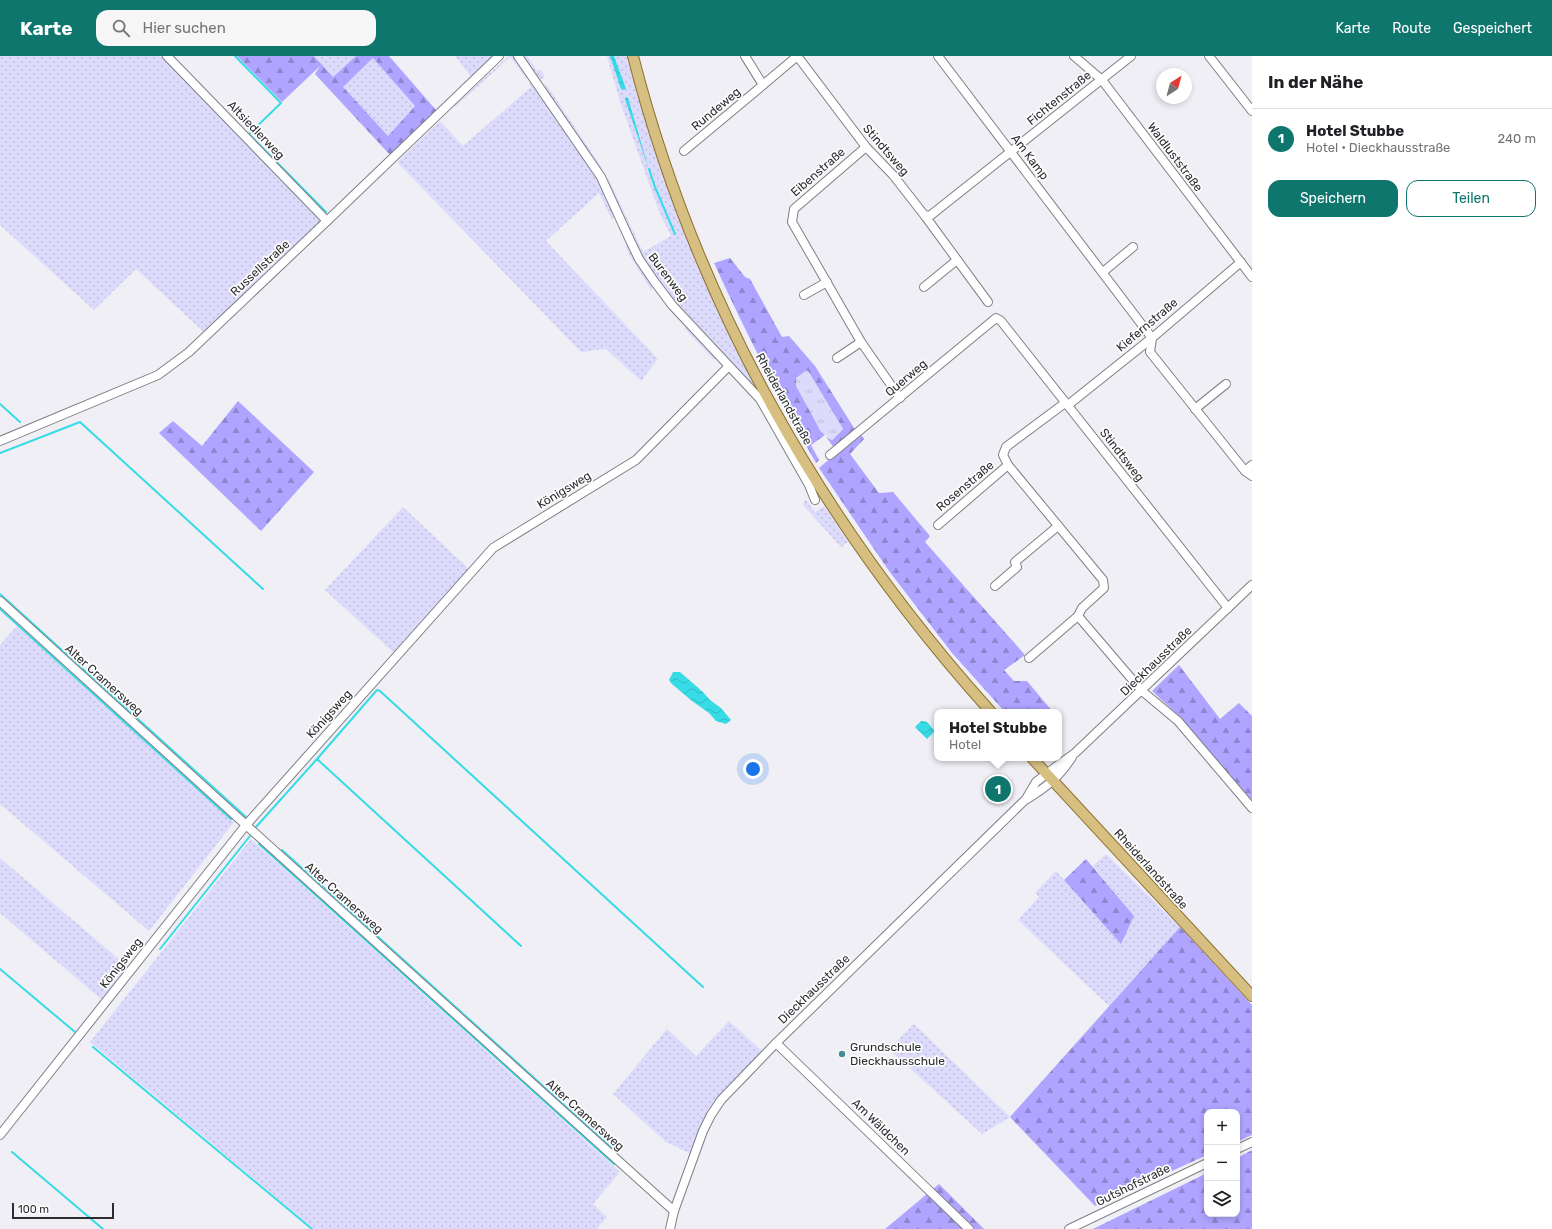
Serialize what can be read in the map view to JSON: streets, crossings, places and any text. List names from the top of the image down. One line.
{"streets":{"main road":["Rheiderlandstraße"],"street":["Fichtenstraße","Rundeweg","Altsiedlerweg","Stindtsweg","Am Kamp","Waldluststraße","Eibenstraße","Russellstraße","Burenweg","Kiefernstraße","Querweg","Rosenstraße","Königsweg","Dieckhausstraße","Alter Cramersweg","Am Wäldchen","Gutshofstraße"]},"crossings":[["Fichtenstraße","Stindtsweg"],["Fichtenstraße","Am Kamp"],["Fichtenstraße","Waldluststraße"],["Rundeweg","Stindtsweg"],["Altsiedlerweg","Russellstraße"],["Stindtsweg","Eibenstraße"],["Stindtsweg","Kiefernstraße"],["Stindtsweg","Querweg"],["Stindtsweg","Rosenstraße"],["Stindtsweg","Dieckhausstraße"],["Am Kamp","Kiefernstraße"],["Waldluststraße","Kiefernstraße"],["Eibenstraße","Querweg"],["Burenweg","Königsweg"],["Kiefernstraße","Rosenstraße"],["Rheiderlandstraße","Dieckhausstraße"],["Königsweg","Alter Cramersweg"],["Dieckhausstraße","Alter Cramersweg"],["Dieckhausstraße","Am Wäldchen"]],"places":["Grundschule Dieckhausschule"],"scale_bar":"100 m","north":"top right","page":{"header":"Karte","search":"Hier suchen","nav":["Karte","Route","Gespeichert"],"heading":"In der Nähe","list":[{"mark":"1","name":"Hotel Stubbe","note":"Hotel · Dieckhausstraße","value":"240 m"}],"buttons":["Speichern","Teilen"],"popup":["Hotel Stubbe","Hotel"],"pins":"1","map_buttons":["+","−"],"scale":"100 m"}}
